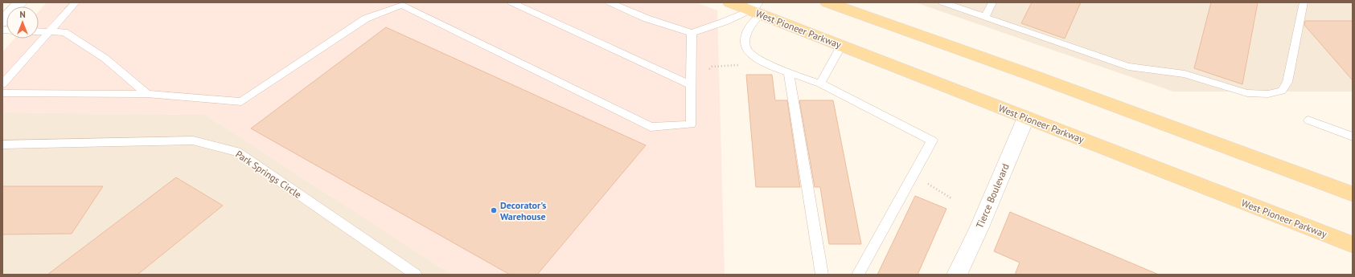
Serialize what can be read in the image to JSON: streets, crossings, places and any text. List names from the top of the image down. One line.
{"streets":{"main road":["West Pioneer Parkway"],"street":["Tierce Boulevard"],"lane":["Park Springs Circle"]},"crossings":[["West Pioneer Parkway","Tierce Boulevard"]],"places":["Decorator's Warehouse"],"north":"top"}
